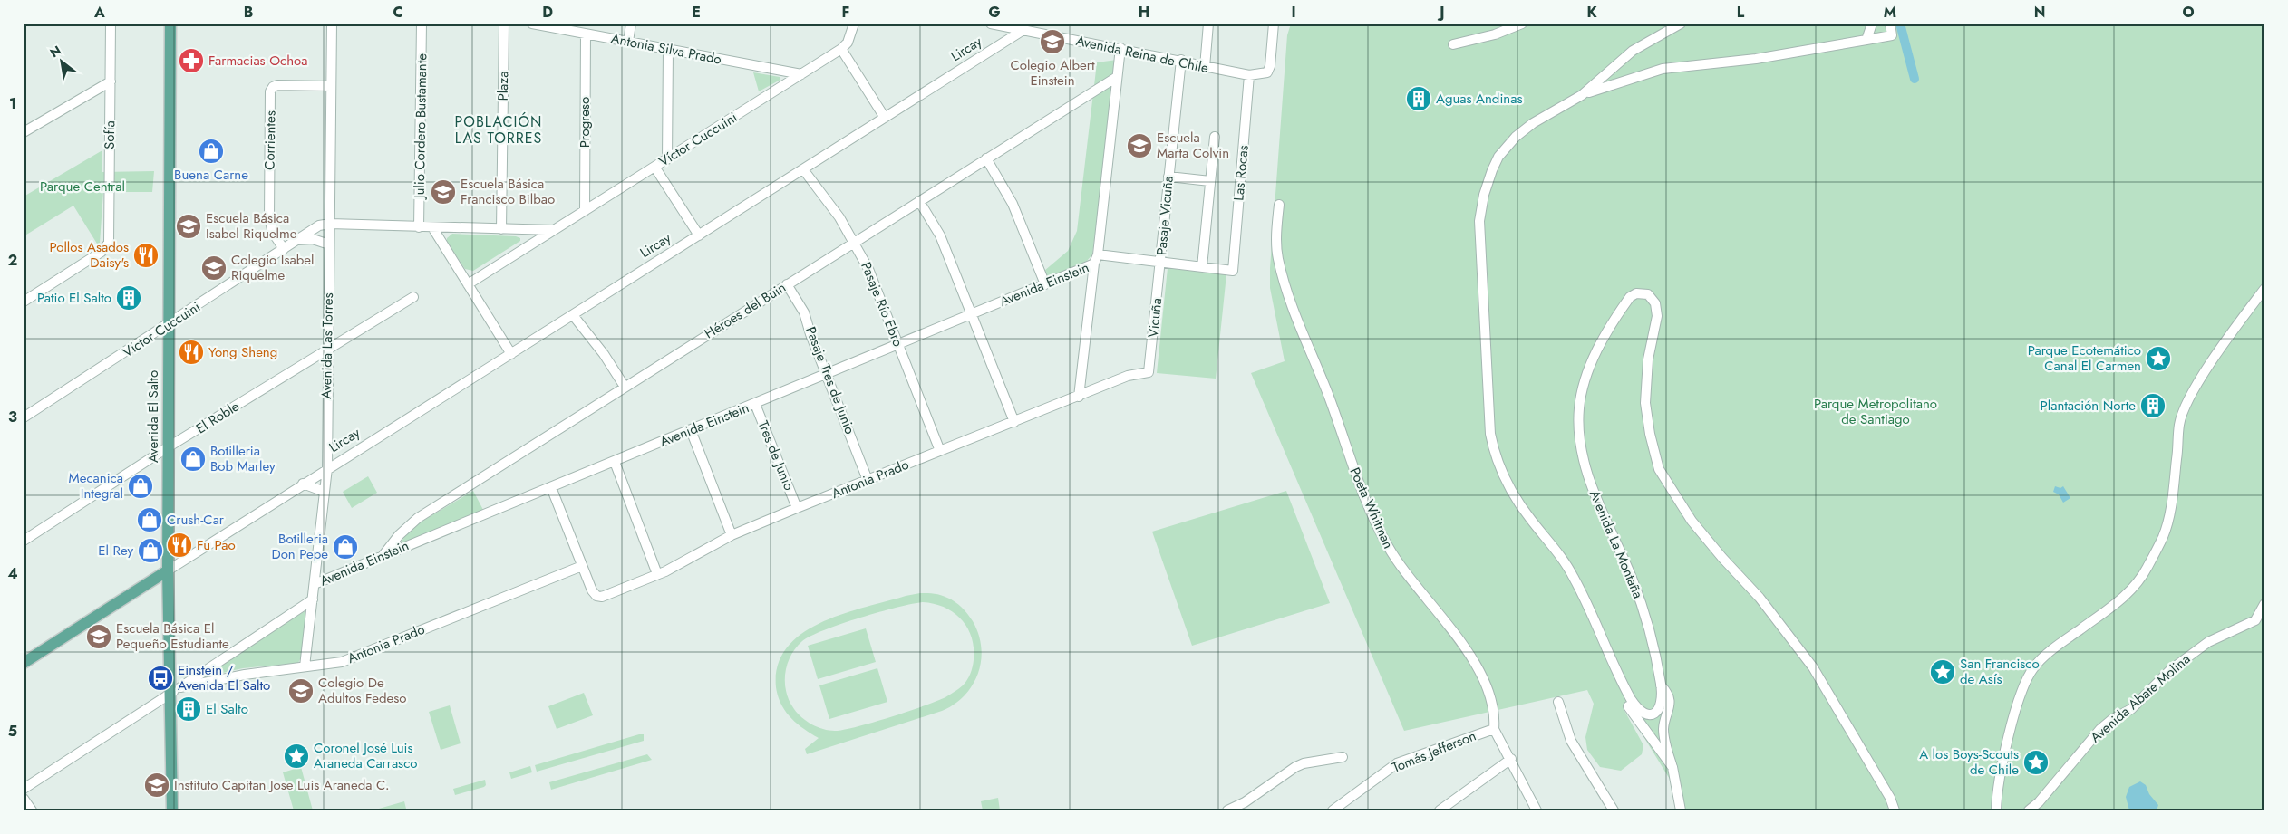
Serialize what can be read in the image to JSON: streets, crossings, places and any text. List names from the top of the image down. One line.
{"streets":{"main road":["Lircay","Avenida El Salto"],"street":["Antonia Silva Prado","Avenida Reina de Chile","Plaza","Progreso","Julio Cordero Bustamante","Sofía","Víctor Cuccuini","Corrientes","Las Rocas","Pasaje Vicuña","Avenida Einstein","Pasaje Río Ebro","Héroes del Buin","Vicuña","Avenida Las Torres","Pasaje Tres de Junio","El Roble","Tres de Junio","Antonia Prado","Poeta Whitman","Avenida La Montaña","Avenida Abate Molina","Tomás Jefferson"]},"crossings":[["Antonia Silva Prado","Progreso"],["Antonia Silva Prado","Víctor Cuccuini"],["Lircay","Avenida Reina de Chile"],["Lircay","Pasaje Río Ebro"],["Lircay","Avenida Las Torres"],["Lircay","Avenida El Salto"],["Avenida Reina de Chile","Las Rocas"],["Avenida Reina de Chile","Pasaje Vicuña"],["Avenida Reina de Chile","Avenida Einstein"],["Plaza","Víctor Cuccuini"],["Progreso","Víctor Cuccuini"],["Julio Cordero Bustamante","Víctor Cuccuini"],["Víctor Cuccuini","Corrientes"],["Víctor Cuccuini","Avenida Las Torres"],["Víctor Cuccuini","Avenida El Salto"],["Corrientes","Avenida Las Torres"],["Pasaje Vicuña","Vicuña"],["Avenida Einstein","Pasaje Río Ebro"],["Avenida Einstein","Héroes del Buin"],["Avenida Einstein","Avenida Las Torres"],["Avenida Einstein","Pasaje Tres de Junio"],["Avenida Einstein","Avenida El Salto"],["Avenida Einstein","Tres de Junio"],["Avenida Einstein","Antonia Prado"],["Pasaje Río Ebro","Héroes del Buin"],["Pasaje Río Ebro","Antonia Prado"],["Héroes del Buin","Pasaje Tres de Junio"],["Vicuña","Antonia Prado"],["Avenida Las Torres","El Roble"],["Avenida Las Torres","Antonia Prado"],["Pasaje Tres de Junio","Antonia Prado"],["Avenida El Salto","El Roble"],["Tres de Junio","Antonia Prado"],["Poeta Whitman","Tomás Jefferson"]],"districts":["POBLACIÓN LAS TORRES"],"parks":["Parque Central","Parque Metropolitano de Santiago"],"places":{"school or university":["Colegio Albert Einstein","Escuela Marta Colvin","Escuela Básica Francisco Bilbao","Escuela Básica Isabel Riquelme","Colegio Isabel Riquelme","Escuela Básica El Pequeño Estudiante","Colegio De Adultos Fedeso","Instituto Capitan Jose Luis Araneda C."],"pharmacy":["Farmacias Ochoa"],"building":["Aguas Andinas","Patio El Salto","Plantación Norte","El Salto"],"shop":["Buena Carne","Botilleria Bob Marley","Mecanica Integral","Crush-Car","Botilleria Don Pepe","El Rey"],"restaurant":["Pollos Asados Daisy's","Yong Sheng","Fu Pao"],"place":["Parque Ecotemático Canal El Carmen","San Francisco de Asís","Coronel José Luis Araneda Carrasco","A los Boys-Scouts de Chile"],"bus stop":["Einstein / Avenida El Salto"]},"north":"top left","grid":{"columns":["A","B","C","D","E","F","G","H","I","J","K","L","M","N","O"],"rows":["1","2","3","4","5"]}}
